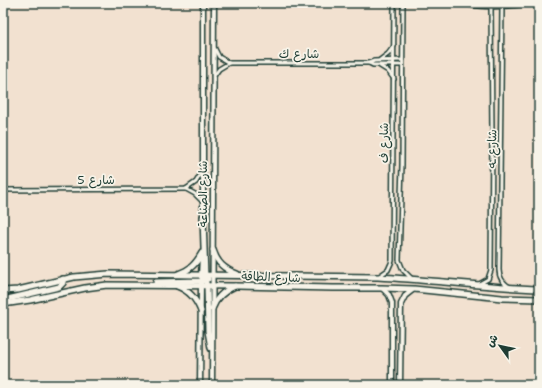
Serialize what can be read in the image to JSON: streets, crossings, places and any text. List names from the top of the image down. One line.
{"streets":{"main road":["شارع الطاقة"],"street":["شارع ك","شارع ف","شارع ـه","شارع 5","شارع الصناعة"]},"crossings":[["شارع ك","شارع ف"],["شارع ف","شارع الطاقة"],["شارع ـه","شارع الطاقة"],["شارع الصناعة","شارع الطاقة"]],"north":"top left"}
